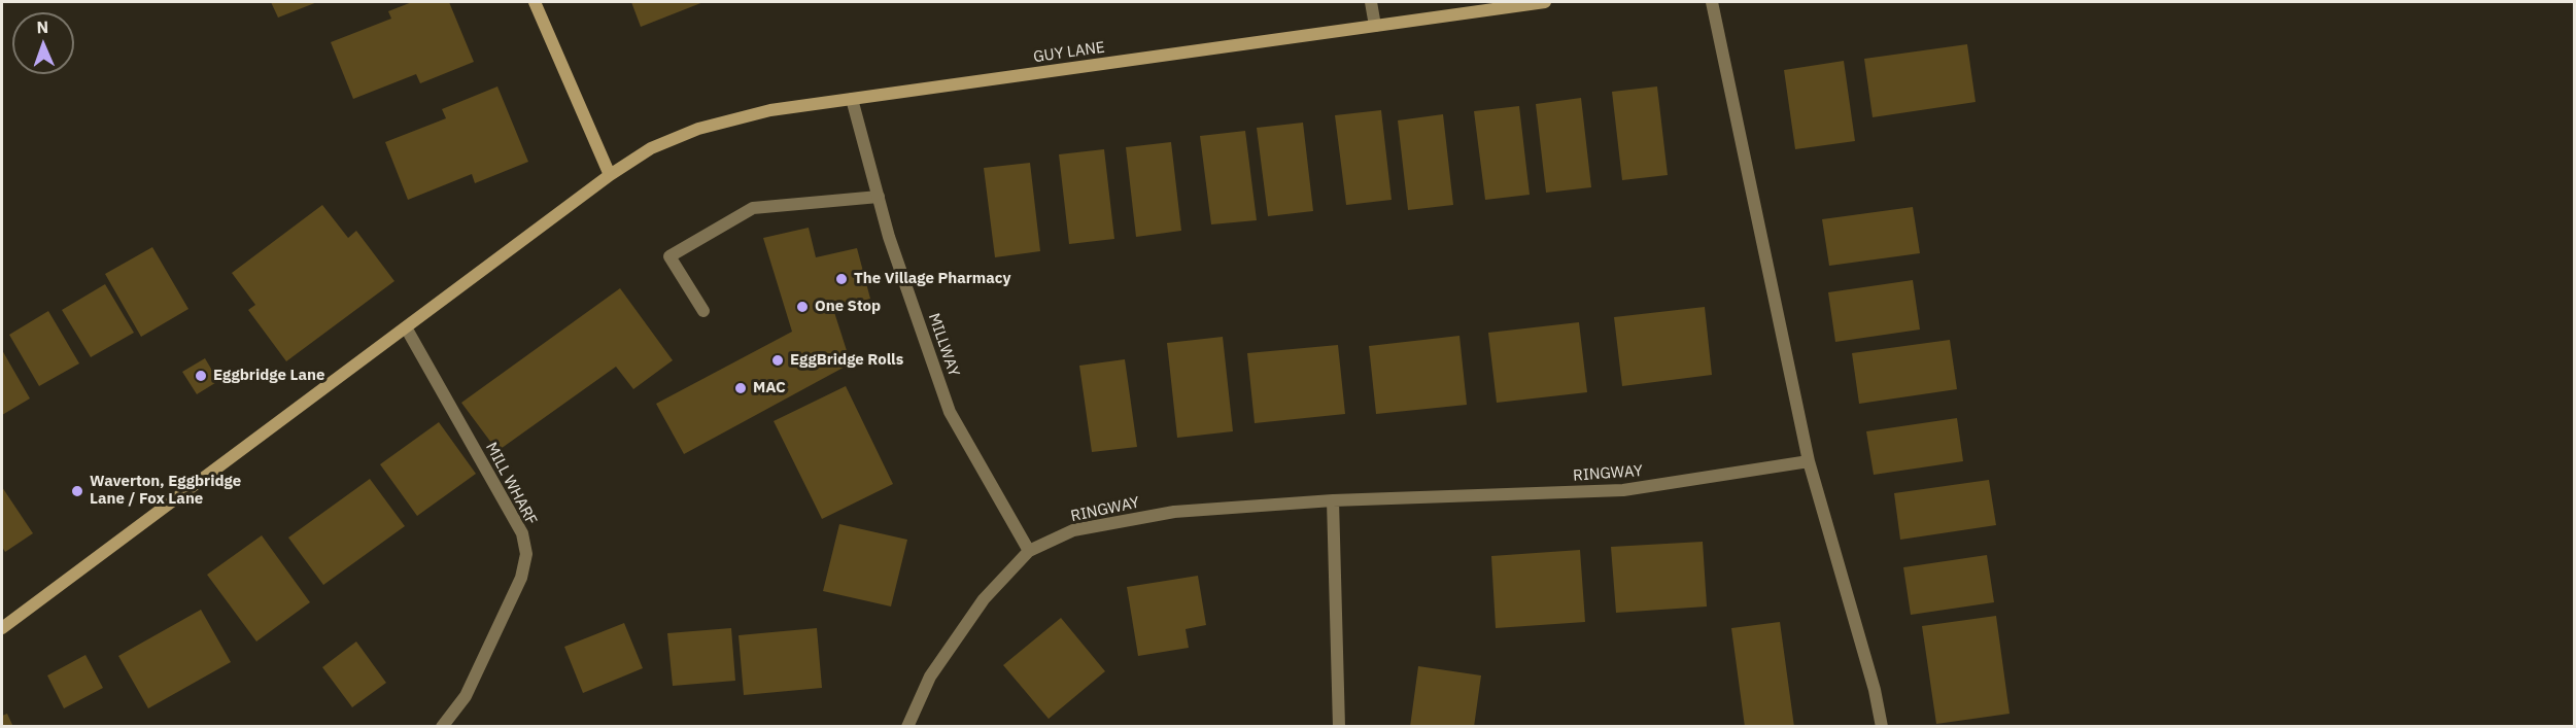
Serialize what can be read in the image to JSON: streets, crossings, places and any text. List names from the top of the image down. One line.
{"streets":{"street":["GUY LANE","MILLWAY","RINGWAY","MILL WHARF"]},"crossings":[["GUY LANE","MILLWAY"],["MILLWAY","RINGWAY"]],"places":["The Village Pharmacy","One Stop","EggBridge Rolls","Eggbridge Lane","MAC","Waverton, Eggbridge Lane / Fox Lane"],"north":"top"}
